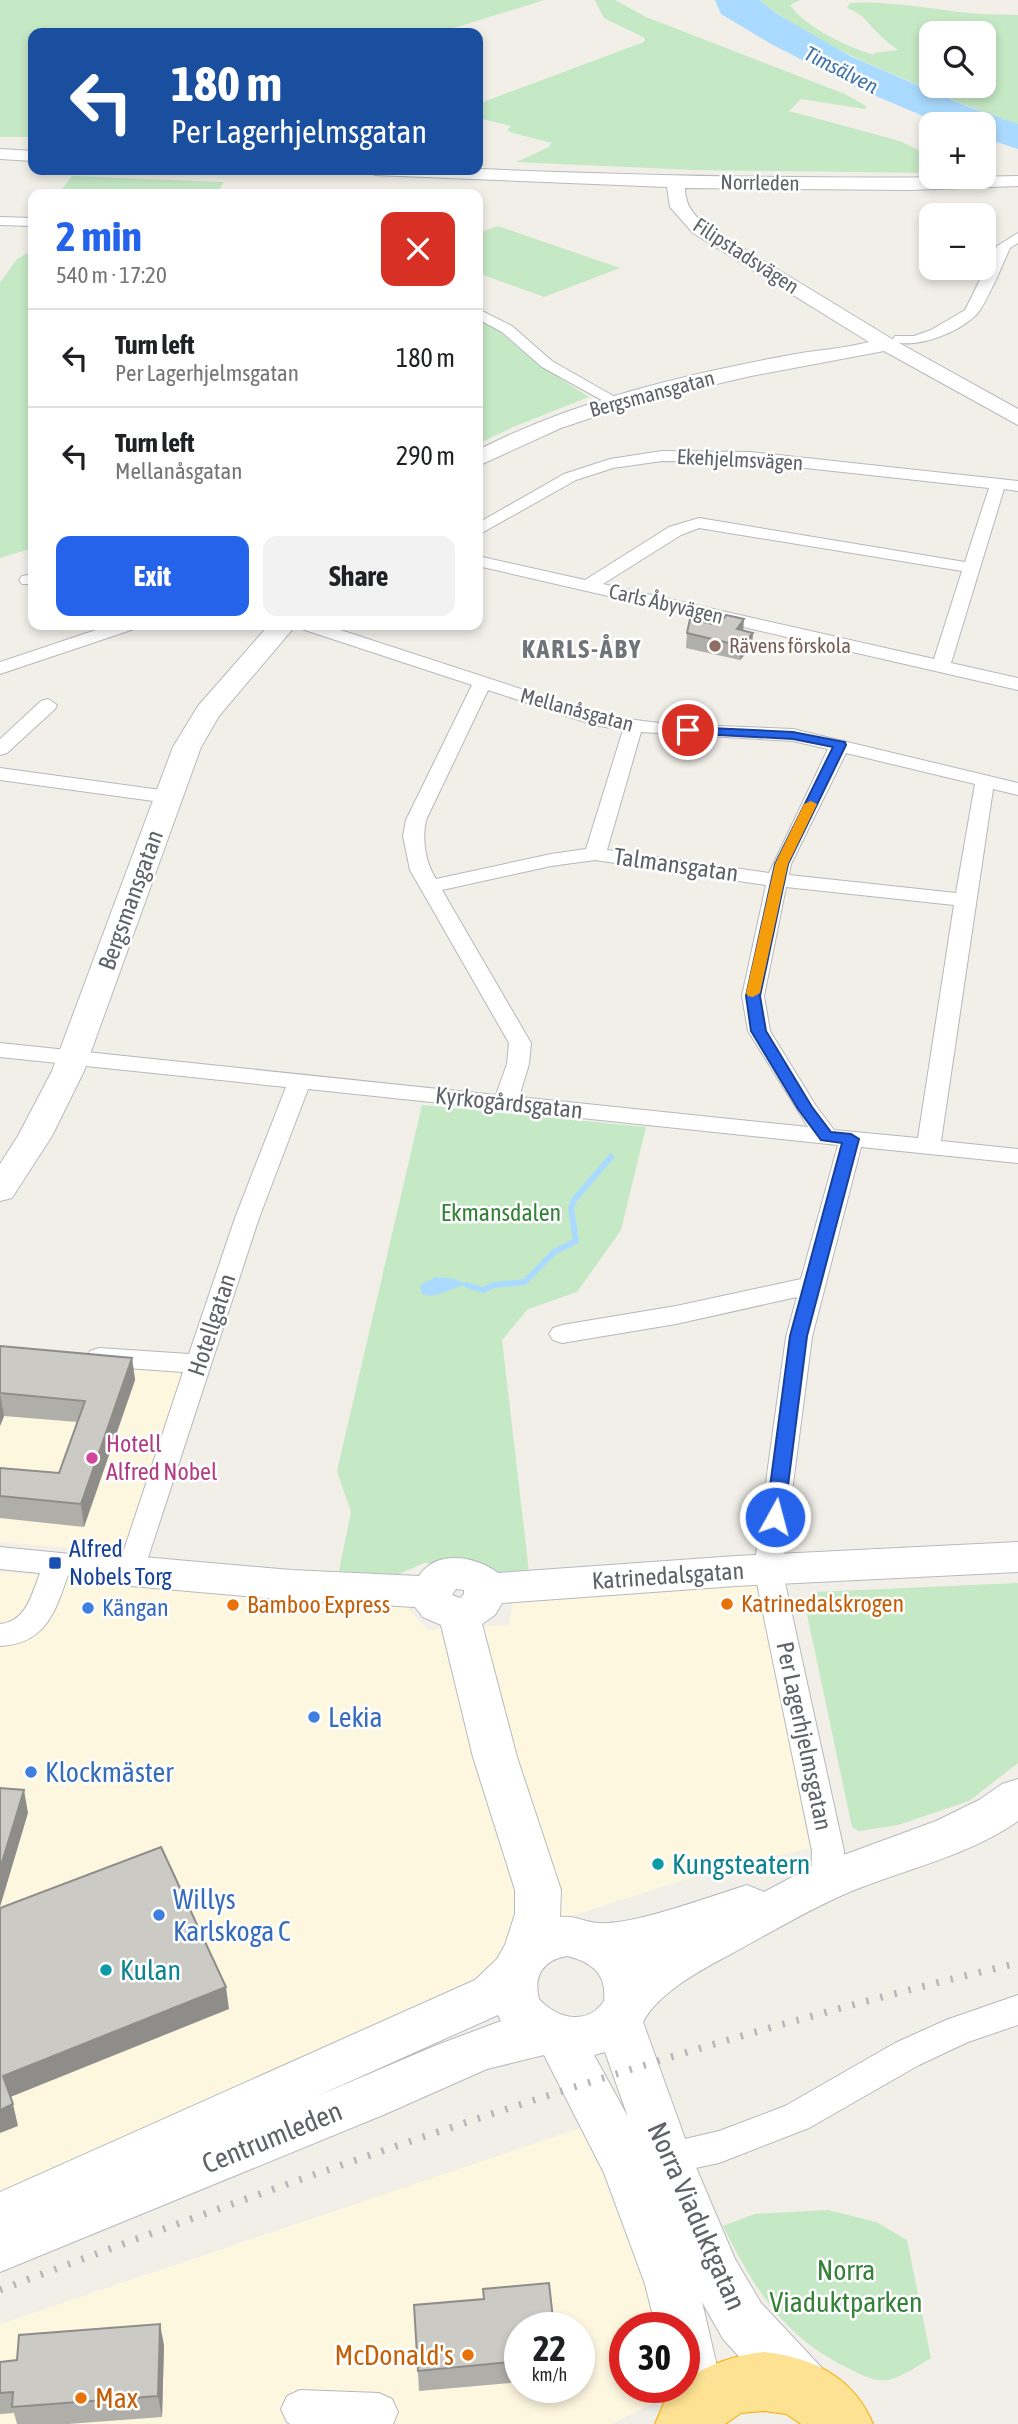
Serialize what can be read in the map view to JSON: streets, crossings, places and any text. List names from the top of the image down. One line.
{"streets":{"street":["Norrleden","Filipstadsvägen","Bergsmansgatan","Ekehjelmsvägen","Carls Åbyvägen","Mellanåsgatan","Talmansgatan","Kyrkogårdsgatan","Hotellgatan","Katrinedalsgatan","Per Lagerhjelmsgatan","Centrumleden","Norra Viaduktgatan"]},"crossings":[["Norrleden","Filipstadsvägen"],["Filipstadsvägen","Bergsmansgatan"],["Bergsmansgatan","Kyrkogårdsgatan"],["Kyrkogårdsgatan","Hotellgatan"],["Kyrkogårdsgatan","Per Lagerhjelmsgatan"],["Hotellgatan","Katrinedalsgatan"],["Katrinedalsgatan","Per Lagerhjelmsgatan"],["Centrumleden","Norra Viaduktgatan"]],"districts":["KARLS-ÅBY"],"water":["Timsälven"],"parks":["Ekmansdalen","Norra Viaduktparken"],"places":{"other":["Rävens förskola","Hotell Alfred Nobel","Katrinedalskrogen","Bamboo Express","Kängan","Lekia","Klockmäster","Kungsteatern","Willys Karlskoga C","Kulan","McDonald's","Max"],"transit":["Alfred Nobels Torg"]},"page":{"map_buttons":["+","−"],"turn":["180 m","Per Lagerhjelmsgatan"],"heading":["2 min","540 m · 17:20"],"list":[{"name":"Turn left","note":"Per Lagerhjelmsgatan","value":"180 m"},{"name":"Turn left","note":"Mellanåsgatan","value":"290 m"}],"buttons":["Exit","Share"],"speed":"22 km/h","limit":"30"}}
